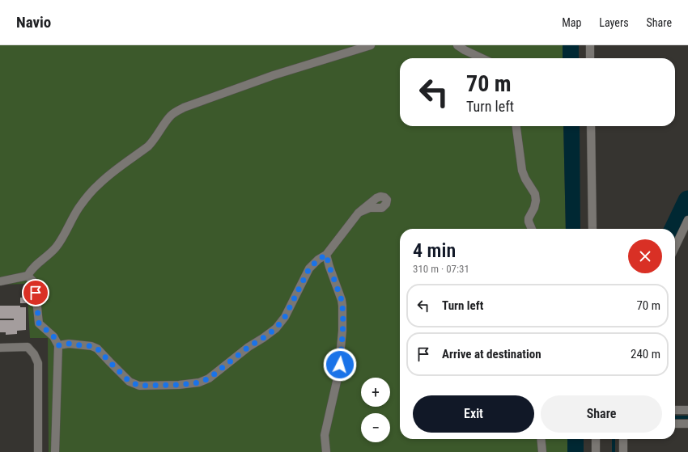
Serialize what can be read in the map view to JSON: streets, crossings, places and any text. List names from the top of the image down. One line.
{"page":{"header":"Navio","nav":["Map","Layers","Share"],"turn":["70 m","Turn left"],"heading":["4 min","310 m · 07:31"],"list":[{"name":"Turn left","value":"70 m"},{"name":"Arrive at destination","value":"240 m"}],"map_buttons":["+","−"],"buttons":["Exit","Share"]}}
